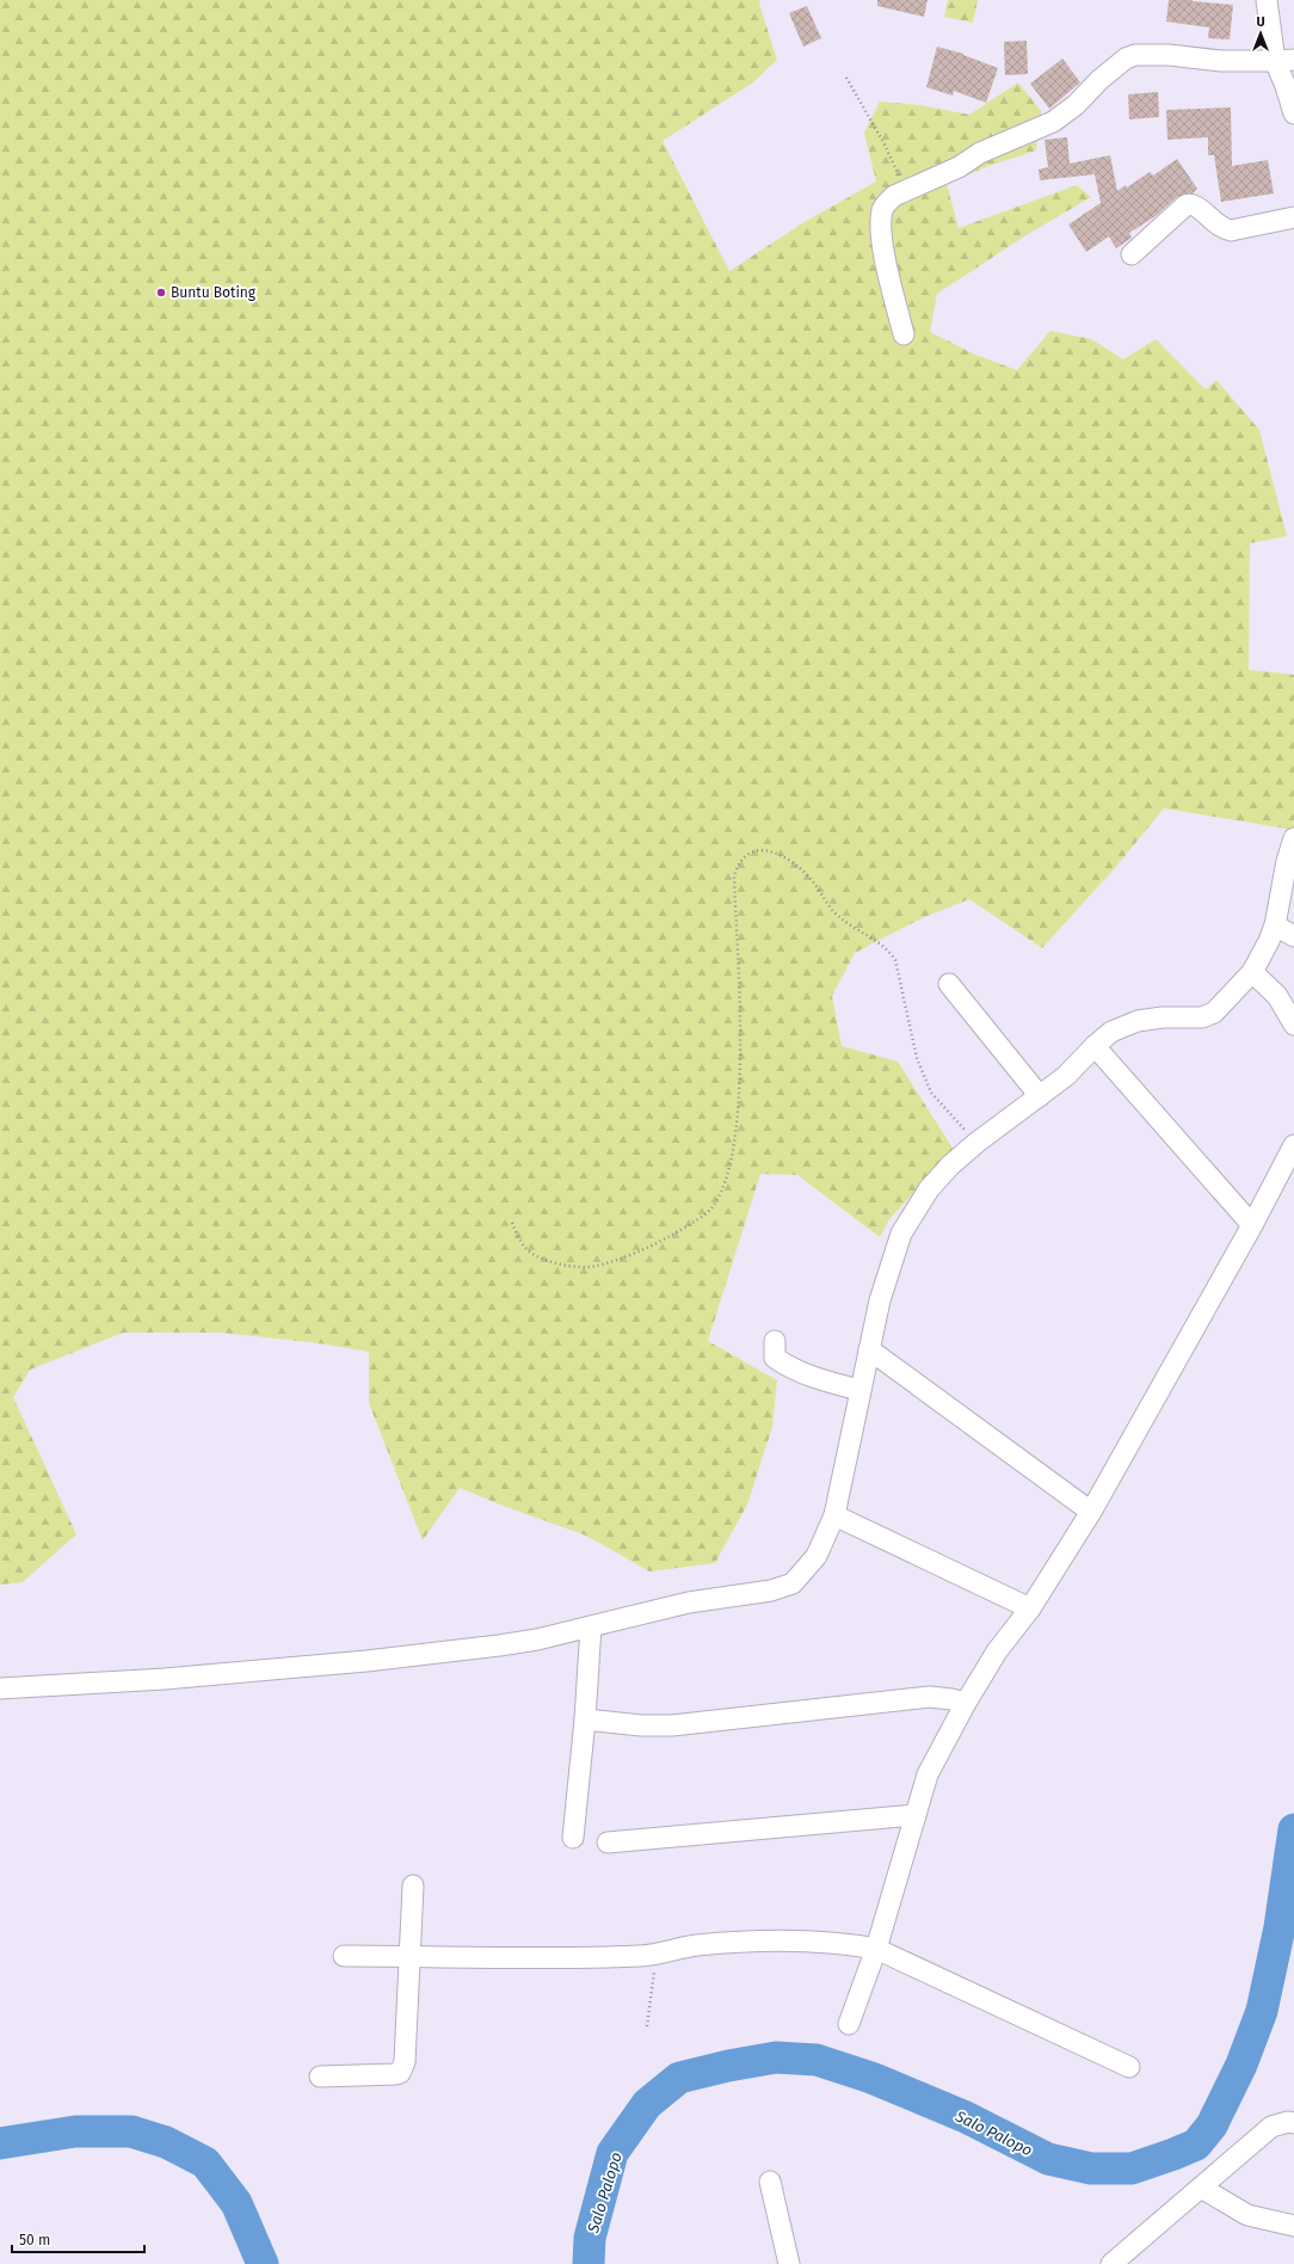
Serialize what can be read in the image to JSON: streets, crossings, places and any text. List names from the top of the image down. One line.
{"water":["Salo Palopo"],"places":["Buntu Boting"],"scale_bar":"50 m","north":"top"}
